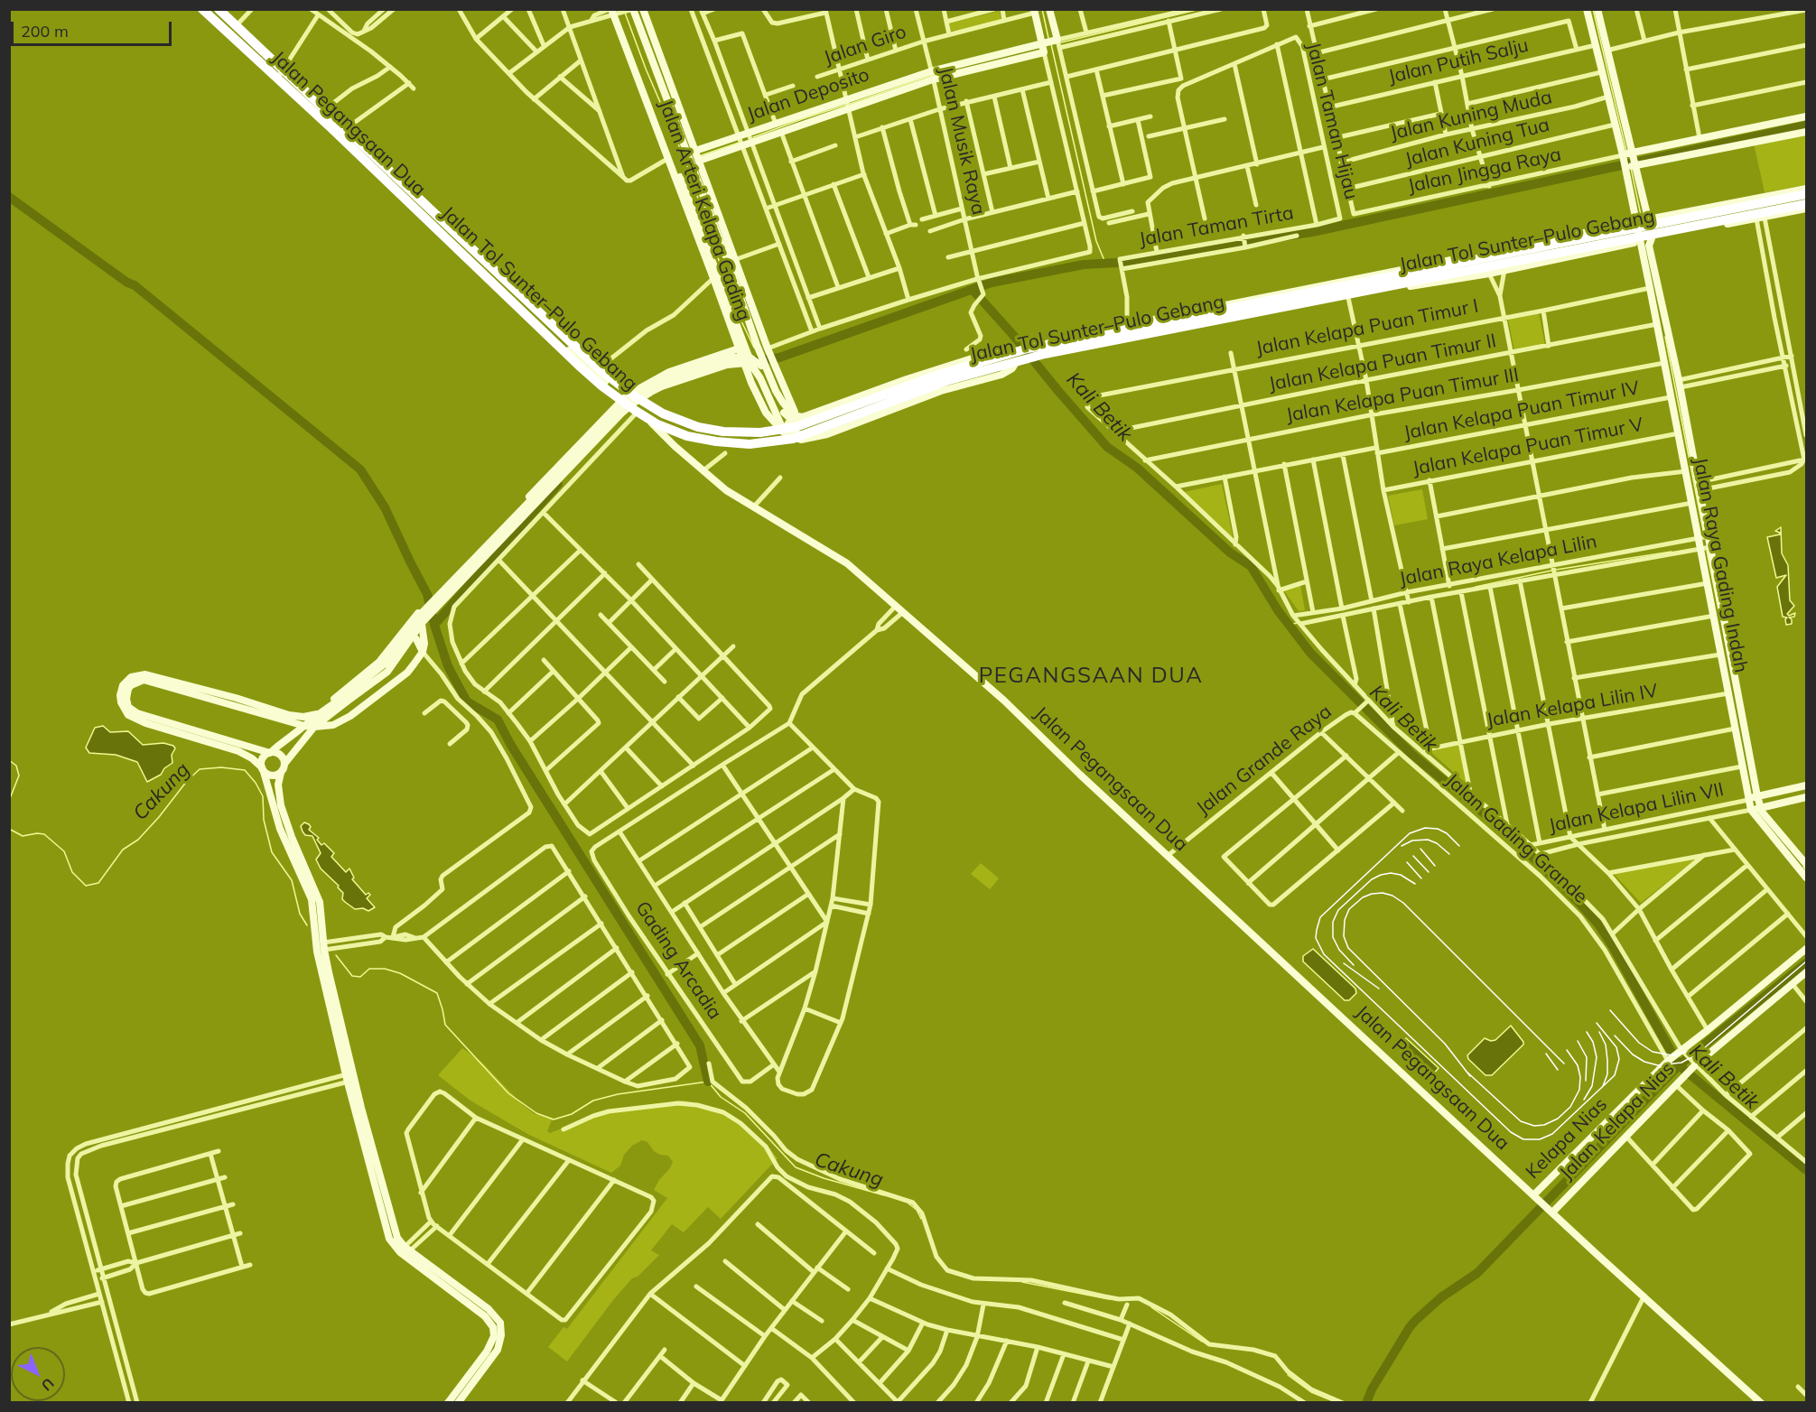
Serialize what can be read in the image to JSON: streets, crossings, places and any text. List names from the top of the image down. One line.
{"streets":{"highway":["Jalan Tol Sunter–Pulo Gebang"],"main road":["Jalan Deposito","Jalan Pegangsaan Dua","Jalan Arteri Kelapa Gading","Jalan Raya Gading Indah","Jalan Kelapa Nias","Kelapa Nias"],"street":["Jalan Giro","Jalan Putih Salju","Jalan Kuning Muda","Jalan Taman Hijau","Jalan Musik Raya","Jalan Kuning Tua","Jalan Jingga Raya","Jalan Taman Tirta","Jalan Kelapa Puan Timur I","Jalan Kelapa Puan Timur II","Jalan Kelapa Puan Timur III","Jalan Kelapa Puan Timur IV","Jalan Kelapa Puan Timur V","Jalan Raya Kelapa Lilin","Jalan Kelapa Lilin IV","Jalan Grande Raya","Jalan Kelapa Lilin VII","Jalan Gading Grande","Gading Arcadia"]},"crossings":[["Jalan Giro","Jalan Musik Raya"],["Jalan Deposito","Jalan Musik Raya"],["Jalan Deposito","Jalan Arteri Kelapa Gading"],["Jalan Taman Hijau","Jalan Taman Tirta"],["Jalan Pegangsaan Dua","Jalan Tol Sunter–Pulo Gebang"],["Jalan Pegangsaan Dua","Jalan Grande Raya"],["Jalan Pegangsaan Dua","Jalan Kelapa Nias"],["Jalan Pegangsaan Dua","Kelapa Nias"],["Jalan Kuning Tua","Jalan Jingga Raya"],["Jalan Jingga Raya","Jalan Raya Gading Indah"],["Jalan Kelapa Puan Timur I","Jalan Kelapa Puan Timur II"],["Jalan Kelapa Puan Timur I","Jalan Raya Gading Indah"],["Jalan Kelapa Puan Timur II","Jalan Raya Gading Indah"],["Jalan Kelapa Puan Timur III","Jalan Raya Gading Indah"],["Jalan Kelapa Puan Timur IV","Jalan Raya Gading Indah"],["Jalan Kelapa Puan Timur V","Jalan Raya Gading Indah"],["Jalan Raya Kelapa Lilin","Jalan Raya Gading Indah"],["Jalan Raya Gading Indah","Jalan Kelapa Lilin IV"],["Jalan Raya Gading Indah","Jalan Kelapa Lilin VII"],["Jalan Grande Raya","Jalan Gading Grande"],["Jalan Gading Grande","Jalan Kelapa Nias"],["Jalan Kelapa Nias","Kelapa Nias"]],"districts":["PEGANGSAAN DUA"],"water":["Kali Betik","Cakung"],"scale_bar":"200 m","north":"bottom right"}
